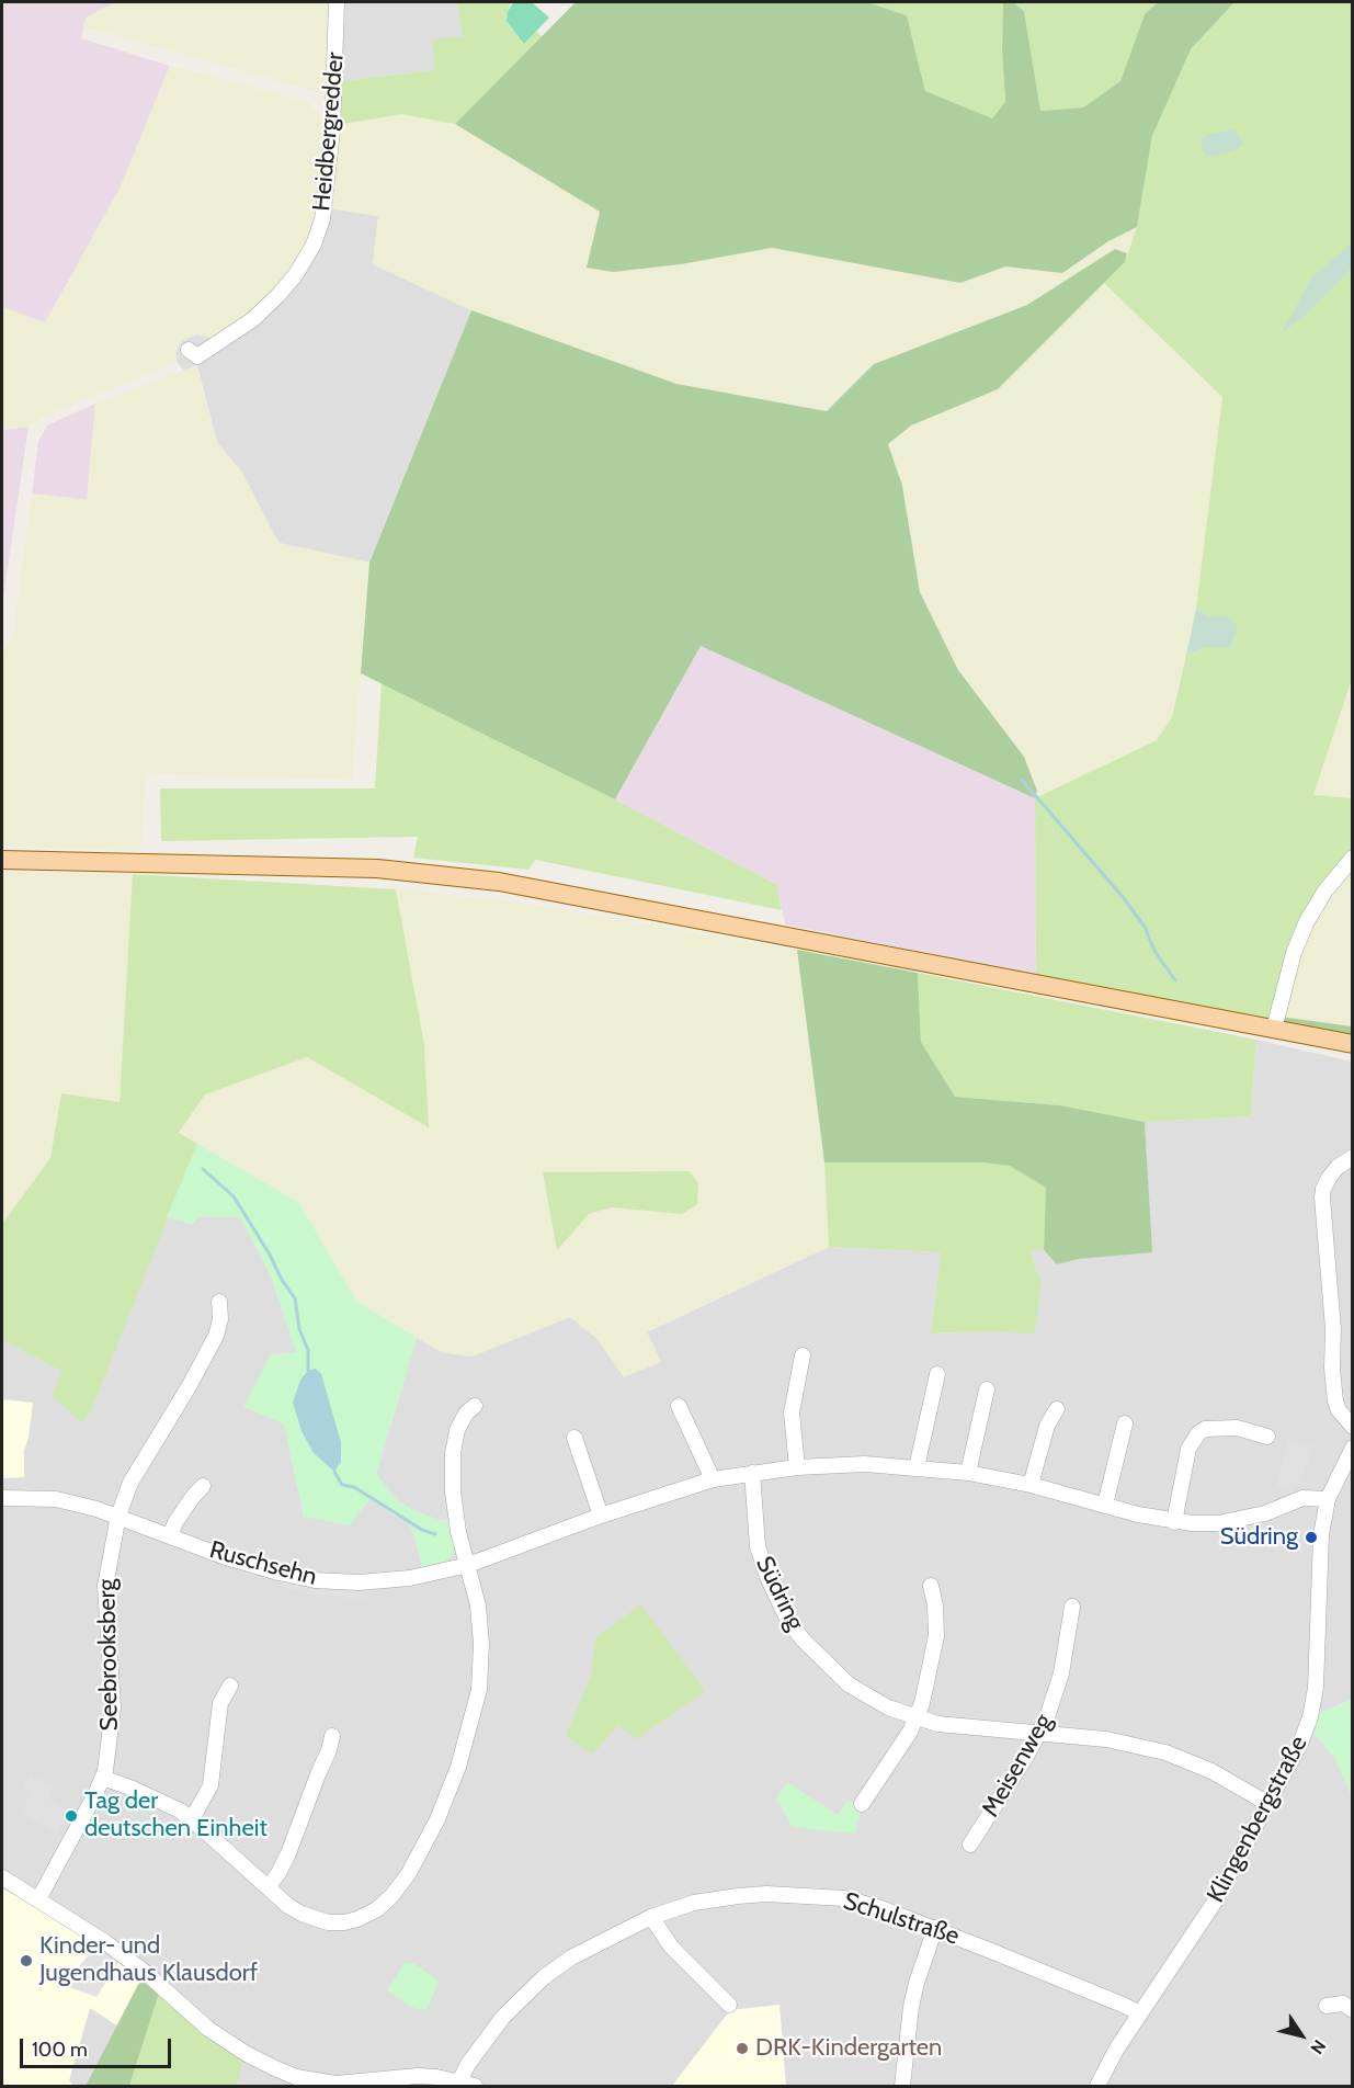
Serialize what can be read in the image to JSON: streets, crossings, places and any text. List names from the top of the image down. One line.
{"streets":{"street":["Heidbergredder","Ruschsehn","Südring","Seebrooksberg","Meisenweg","Klingenbergstraße","Schulstraße"]},"crossings":[["Ruschsehn","Seebrooksberg"],["Südring","Meisenweg"],["Südring","Klingenbergstraße"],["Klingenbergstraße","Schulstraße"]],"places":["Südring","Tag der deutschen Einheit","Kinder- und Jugendhaus Klausdorf","DRK-Kindergarten"],"scale_bar":"100 m","north":"bottom right"}
